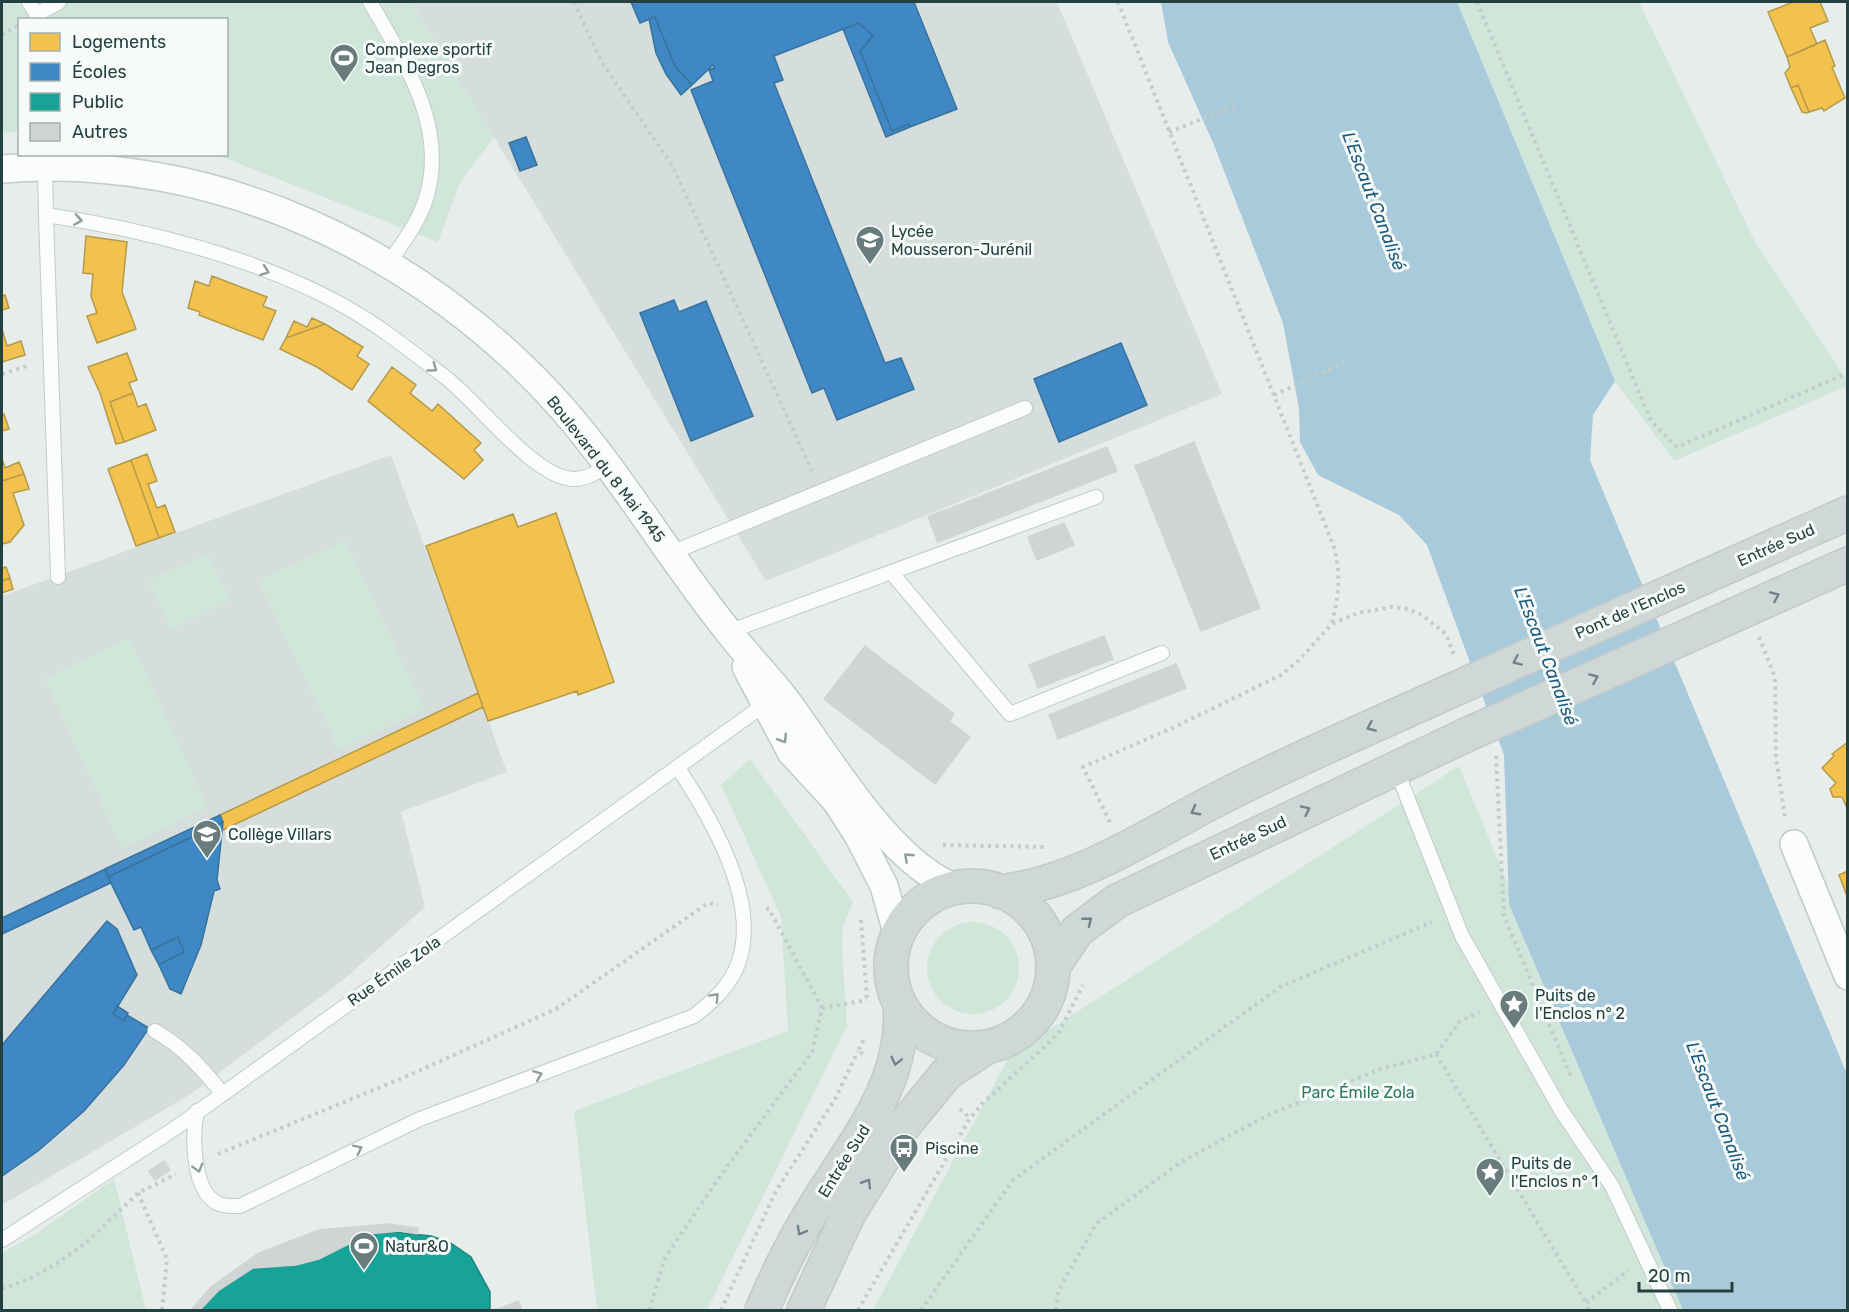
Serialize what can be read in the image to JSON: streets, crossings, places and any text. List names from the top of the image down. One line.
{"streets":{"main road":["Entrée Sud","Pont de l'Enclos"],"street":["Boulevard du 8 Mai 1945"],"lane":["Rue Émile Zola"]},"crossings":[["Boulevard du 8 Mai 1945","Entrée Sud"],["Boulevard du 8 Mai 1945","Pont de l'Enclos"],["Boulevard du 8 Mai 1945","Rue Émile Zola"],["Entrée Sud","Pont de l'Enclos"]],"one_way":["Pont de l'Enclos"],"water":["L'Escaut Canalisé"],"parks":["Parc Émile Zola"],"places":{"sports":["Complexe sportif Jean Degros","Natur&O"],"school or university":["Lycée Mousseron-Jurénil","Collège Villars"],"place":["Puits de l'Enclos n° 2","Puits de l'Enclos n° 1"],"bus stop":["Piscine"]},"legend":["Logements","Écoles","Public","Autres"],"scale_bar":"20 m"}
